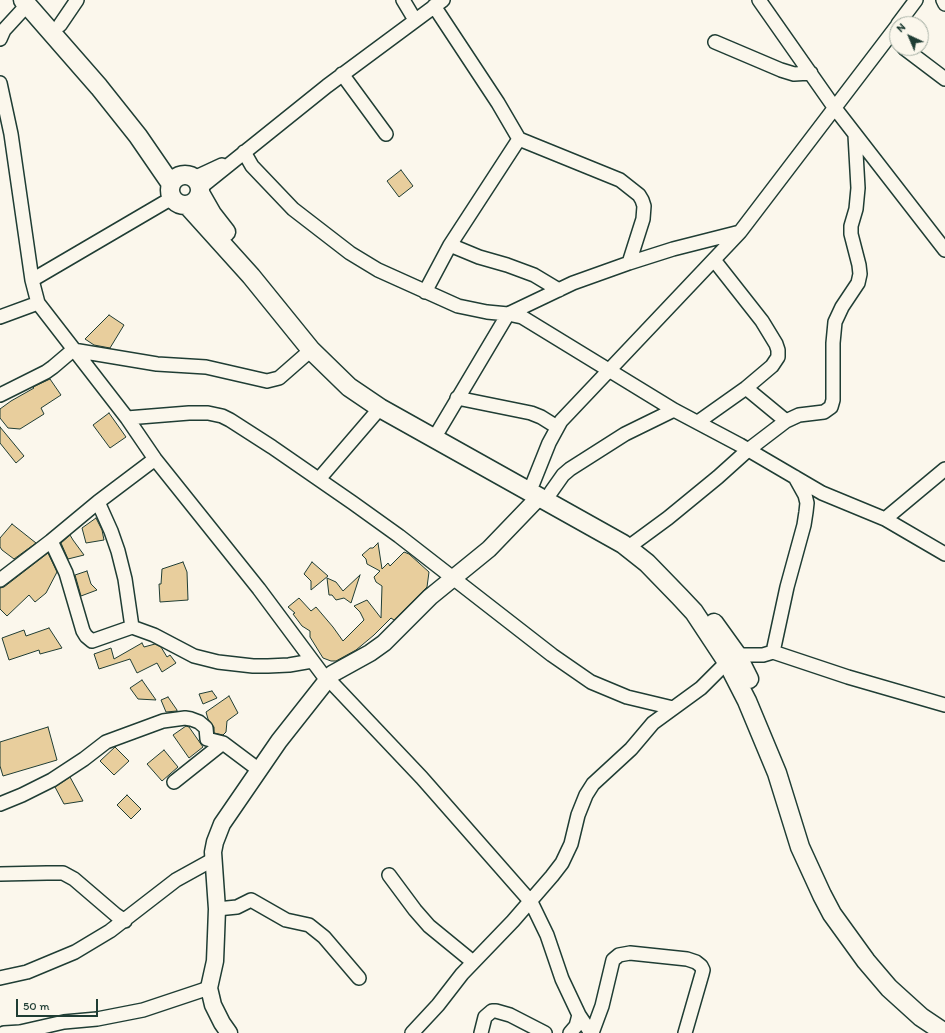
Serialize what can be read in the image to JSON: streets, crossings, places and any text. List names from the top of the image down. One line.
{"scale_bar":"50 m","north":"top left"}
